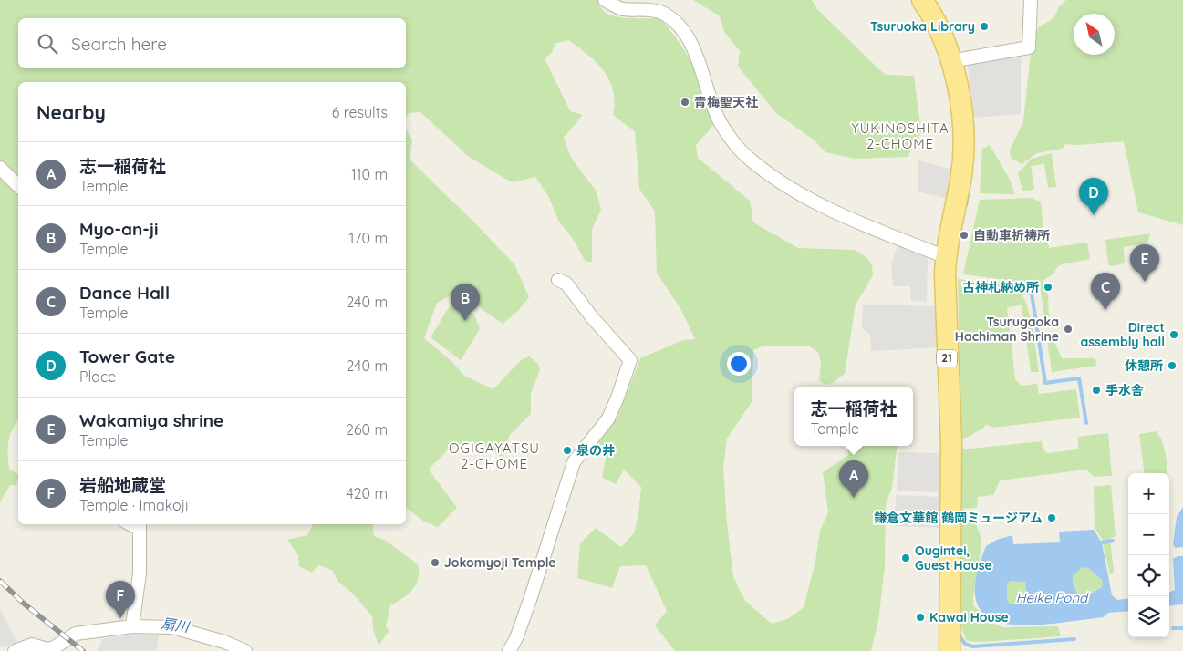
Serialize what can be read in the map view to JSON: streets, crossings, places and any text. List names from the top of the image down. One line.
{"streets":{"main road":["21"]},"districts":["YUKINOSHITA 2-CHOME","OGIGAYATSU 2-CHOME"],"water":["Heike Pond","扇川"],"places":["Tsuruoka Library","青梅聖天社","自動車祈祷所","古神札納め所","Tsurugaoka Hachiman Shrine","Direct assembly hall","休憩所","手水舎","泉の井","鎌倉文華館 鶴岡ミュージアム","Ougintei, Guest House","Jokomyoji Temple","Kawai House"],"north":"top left","page":{"search":"Search here","heading":["Nearby","6 results"],"list":[{"mark":"A","name":"志一稲荷社","note":"Temple","value":"110 m"},{"mark":"B","name":"Myo-an-ji","note":"Temple","value":"170 m"},{"mark":"C","name":"Dance Hall","note":"Temple","value":"240 m"},{"mark":"D","name":"Tower Gate","note":"Place","value":"240 m"},{"mark":"E","name":"Wakamiya shrine","note":"Temple","value":"260 m"},{"mark":"F","name":"岩船地蔵堂","note":"Temple · Imakoji","value":"420 m"}],"pins":["D","E","C","B","A","F"],"popup":["志一稲荷社","Temple"],"map_buttons":["+","−"]}}
